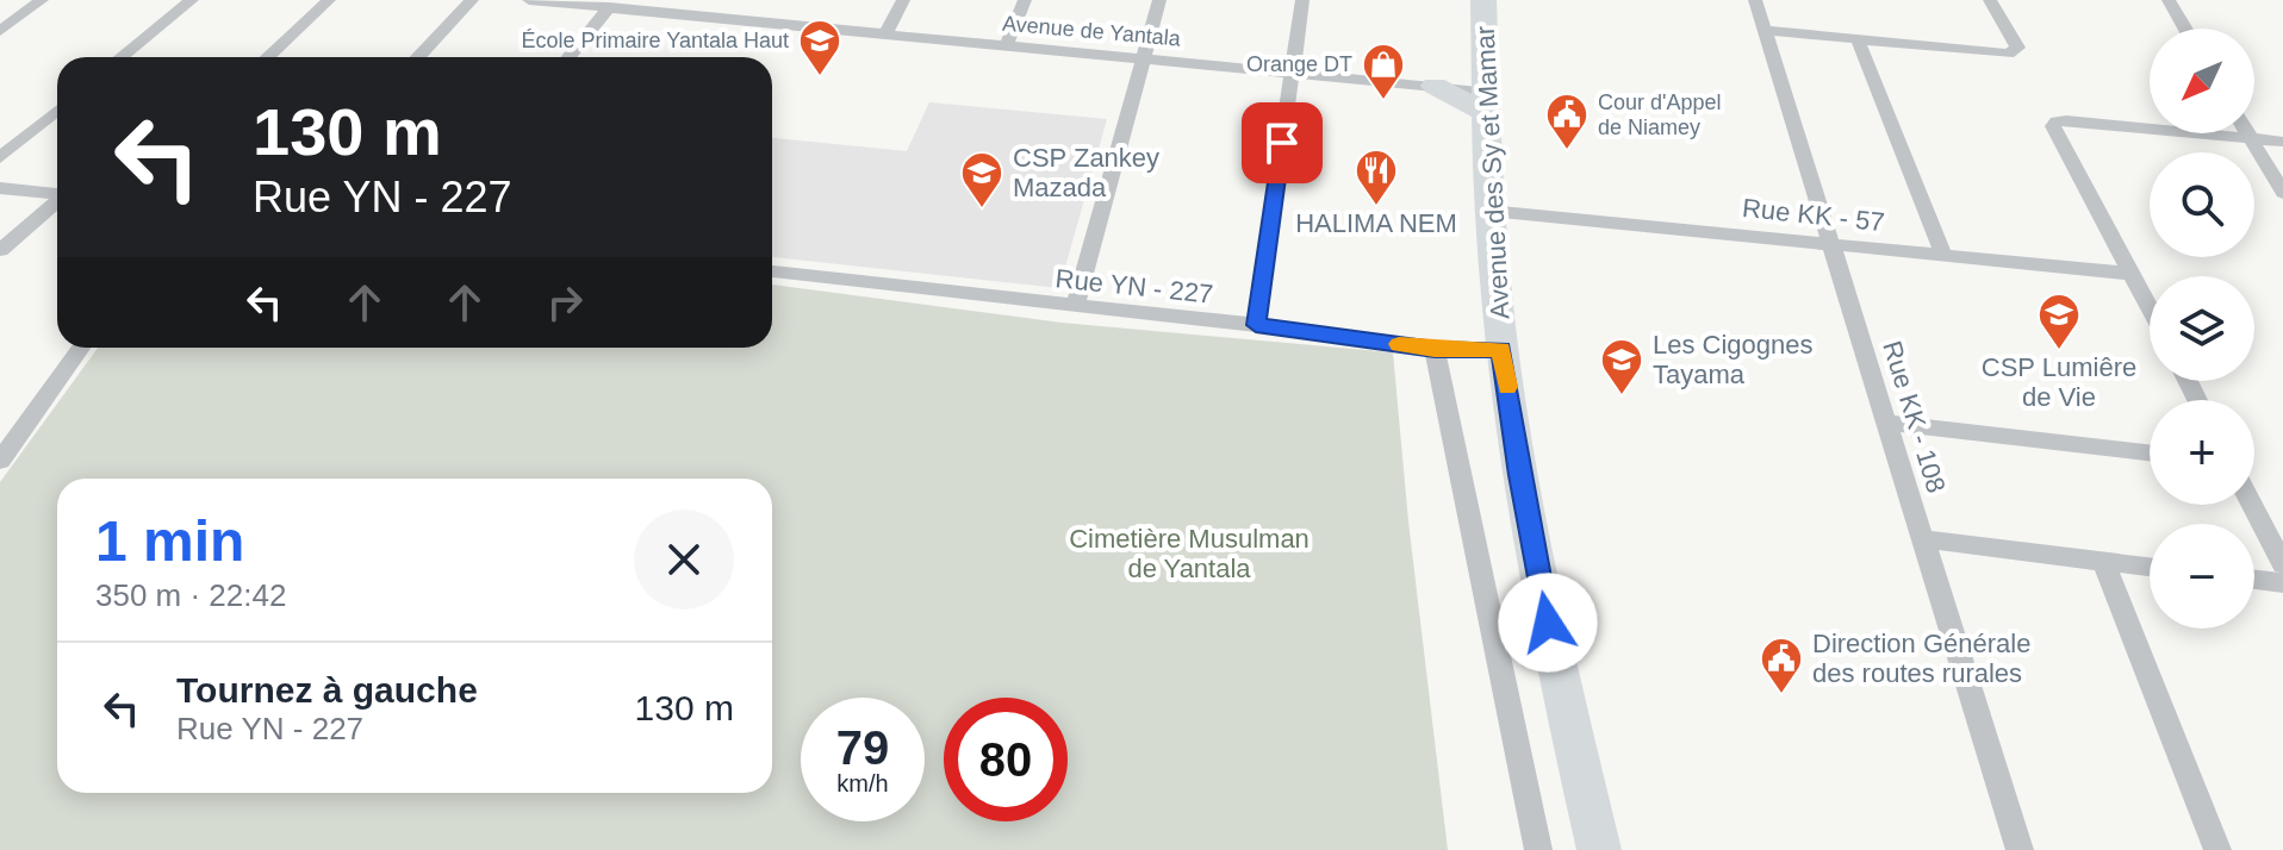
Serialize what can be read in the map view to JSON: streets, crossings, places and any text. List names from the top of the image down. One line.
{"streets":{"highway":["Avenue des Sy et Mamar"],"street":["Avenue de Yantala","Rue KK - 57","Rue YN - 227","Rue KK - 108"]},"crossings":[["Avenue des Sy et Mamar","Rue KK - 57"],["Avenue des Sy et Mamar","Rue YN - 227"],["Rue KK - 57","Rue KK - 108"]],"parks":["Cimetière Musulman de Yantala"],"places":{"school or university":["École Primaire Yantala Haut","CSP Zankey Mazada","CSP Lumiêre de Vie","Les Cigognes Tayama"],"shop":["Orange DT"],"public building":["Cour d'Appel de Niamey","Direction Générale des routes rurales"],"restaurant":["HALIMA NEM"]},"north":"bottom left","page":{"map_buttons":["+","−"],"turn":["130 m","Rue YN - 227"],"heading":["1 min","350 m · 22:42"],"list":[{"name":"Tournez à gauche","note":"Rue YN - 227","value":"130 m"}],"speed":"79 km/h","limit":"80"}}
